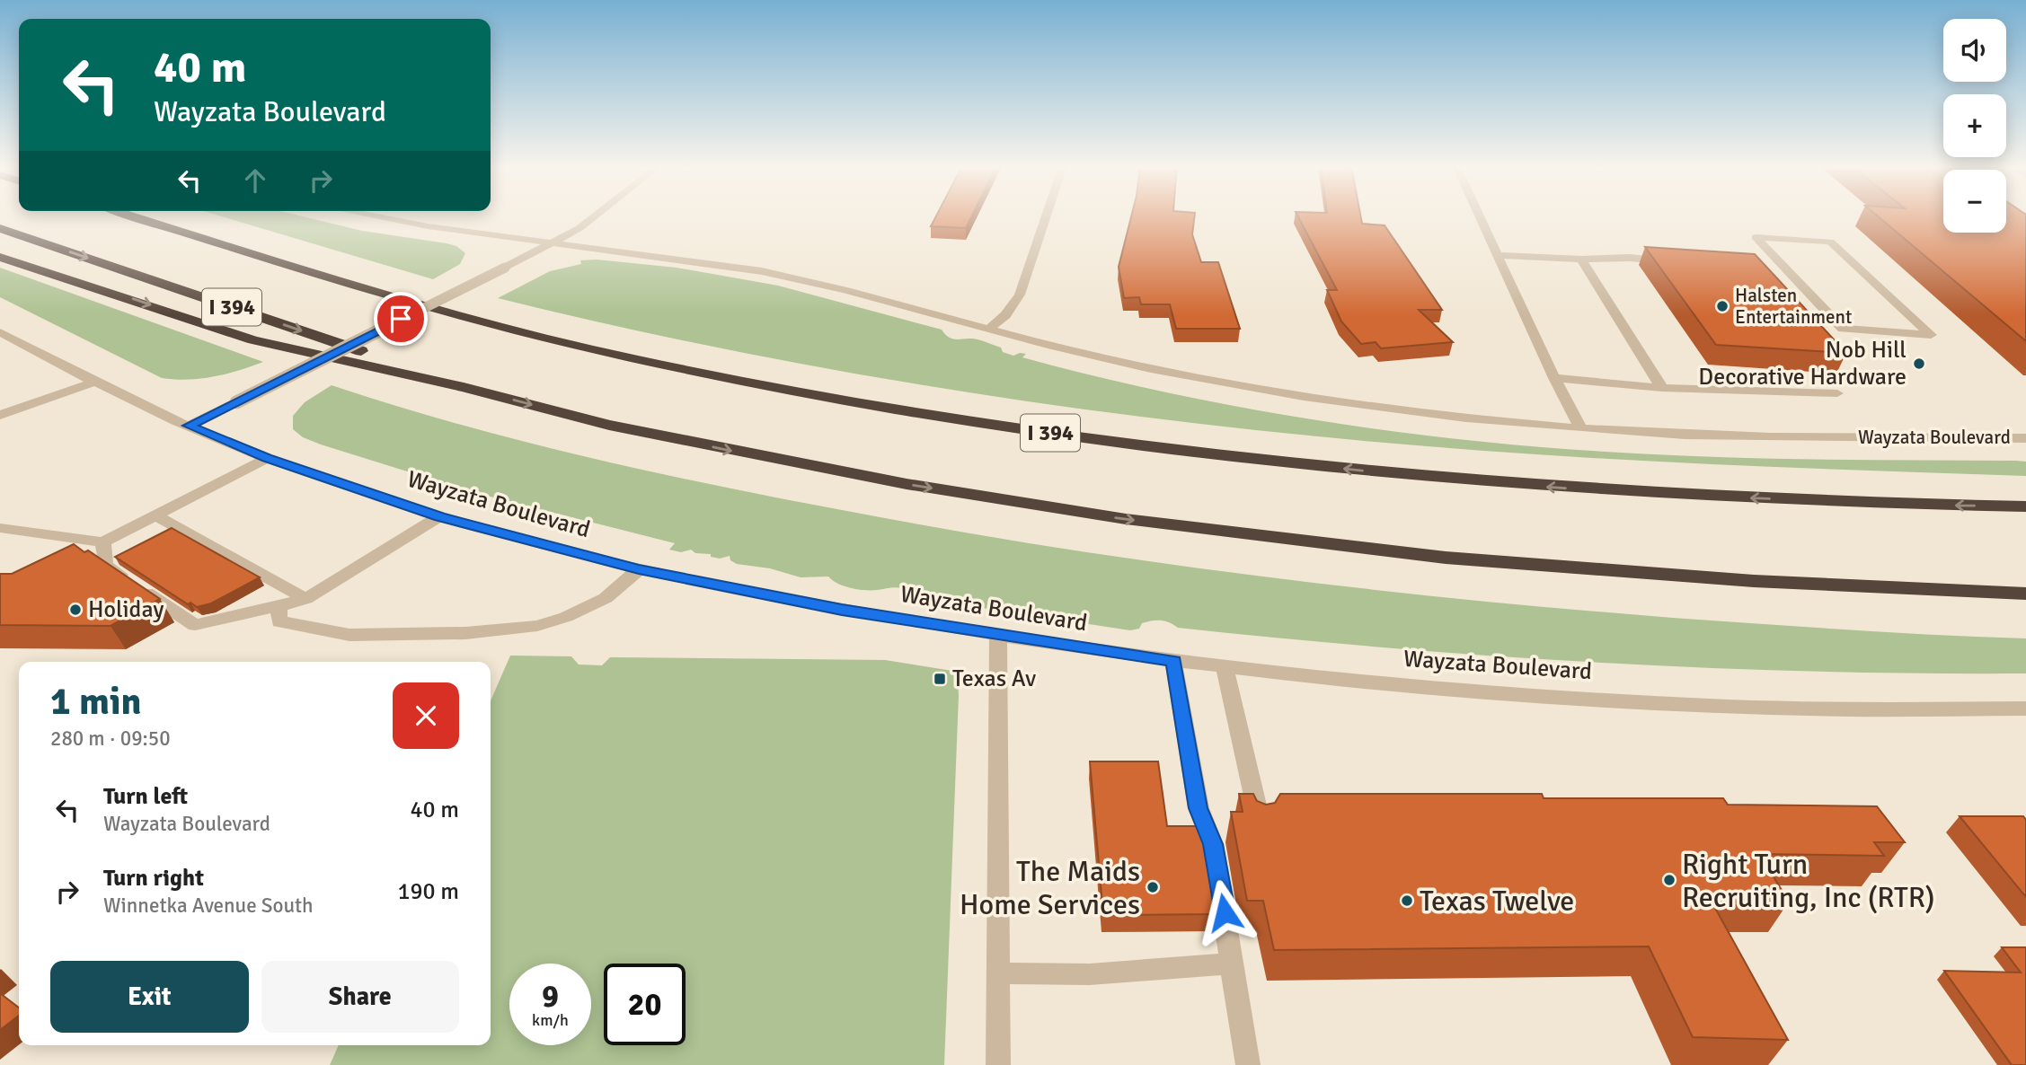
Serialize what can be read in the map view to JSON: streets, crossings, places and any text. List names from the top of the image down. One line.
{"streets":{"highway":["I 394"],"street":["Wayzata Boulevard"]},"places":{"other":["Halsten Entertainment","Nob Hill Decorative Hardware","Holiday","Right Turn Recruiting, Inc (RTR)","The Maids Home Services","Texas Twelve"],"transit":["Texas Av"]},"page":{"map_buttons":["+","−"],"turn":["40 m","Wayzata Boulevard"],"heading":["1 min","280 m · 09:50"],"list":[{"name":"Turn left","note":"Wayzata Boulevard","value":"40 m"},{"name":"Turn right","note":"Winnetka Avenue South","value":"190 m"}],"buttons":["Exit","Share"],"speed":"9 km/h","limit":"20"}}
